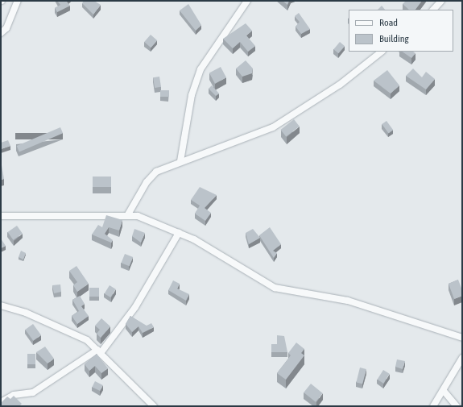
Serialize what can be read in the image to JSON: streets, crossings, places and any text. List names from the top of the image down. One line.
{"legend":["Road","Building"]}
